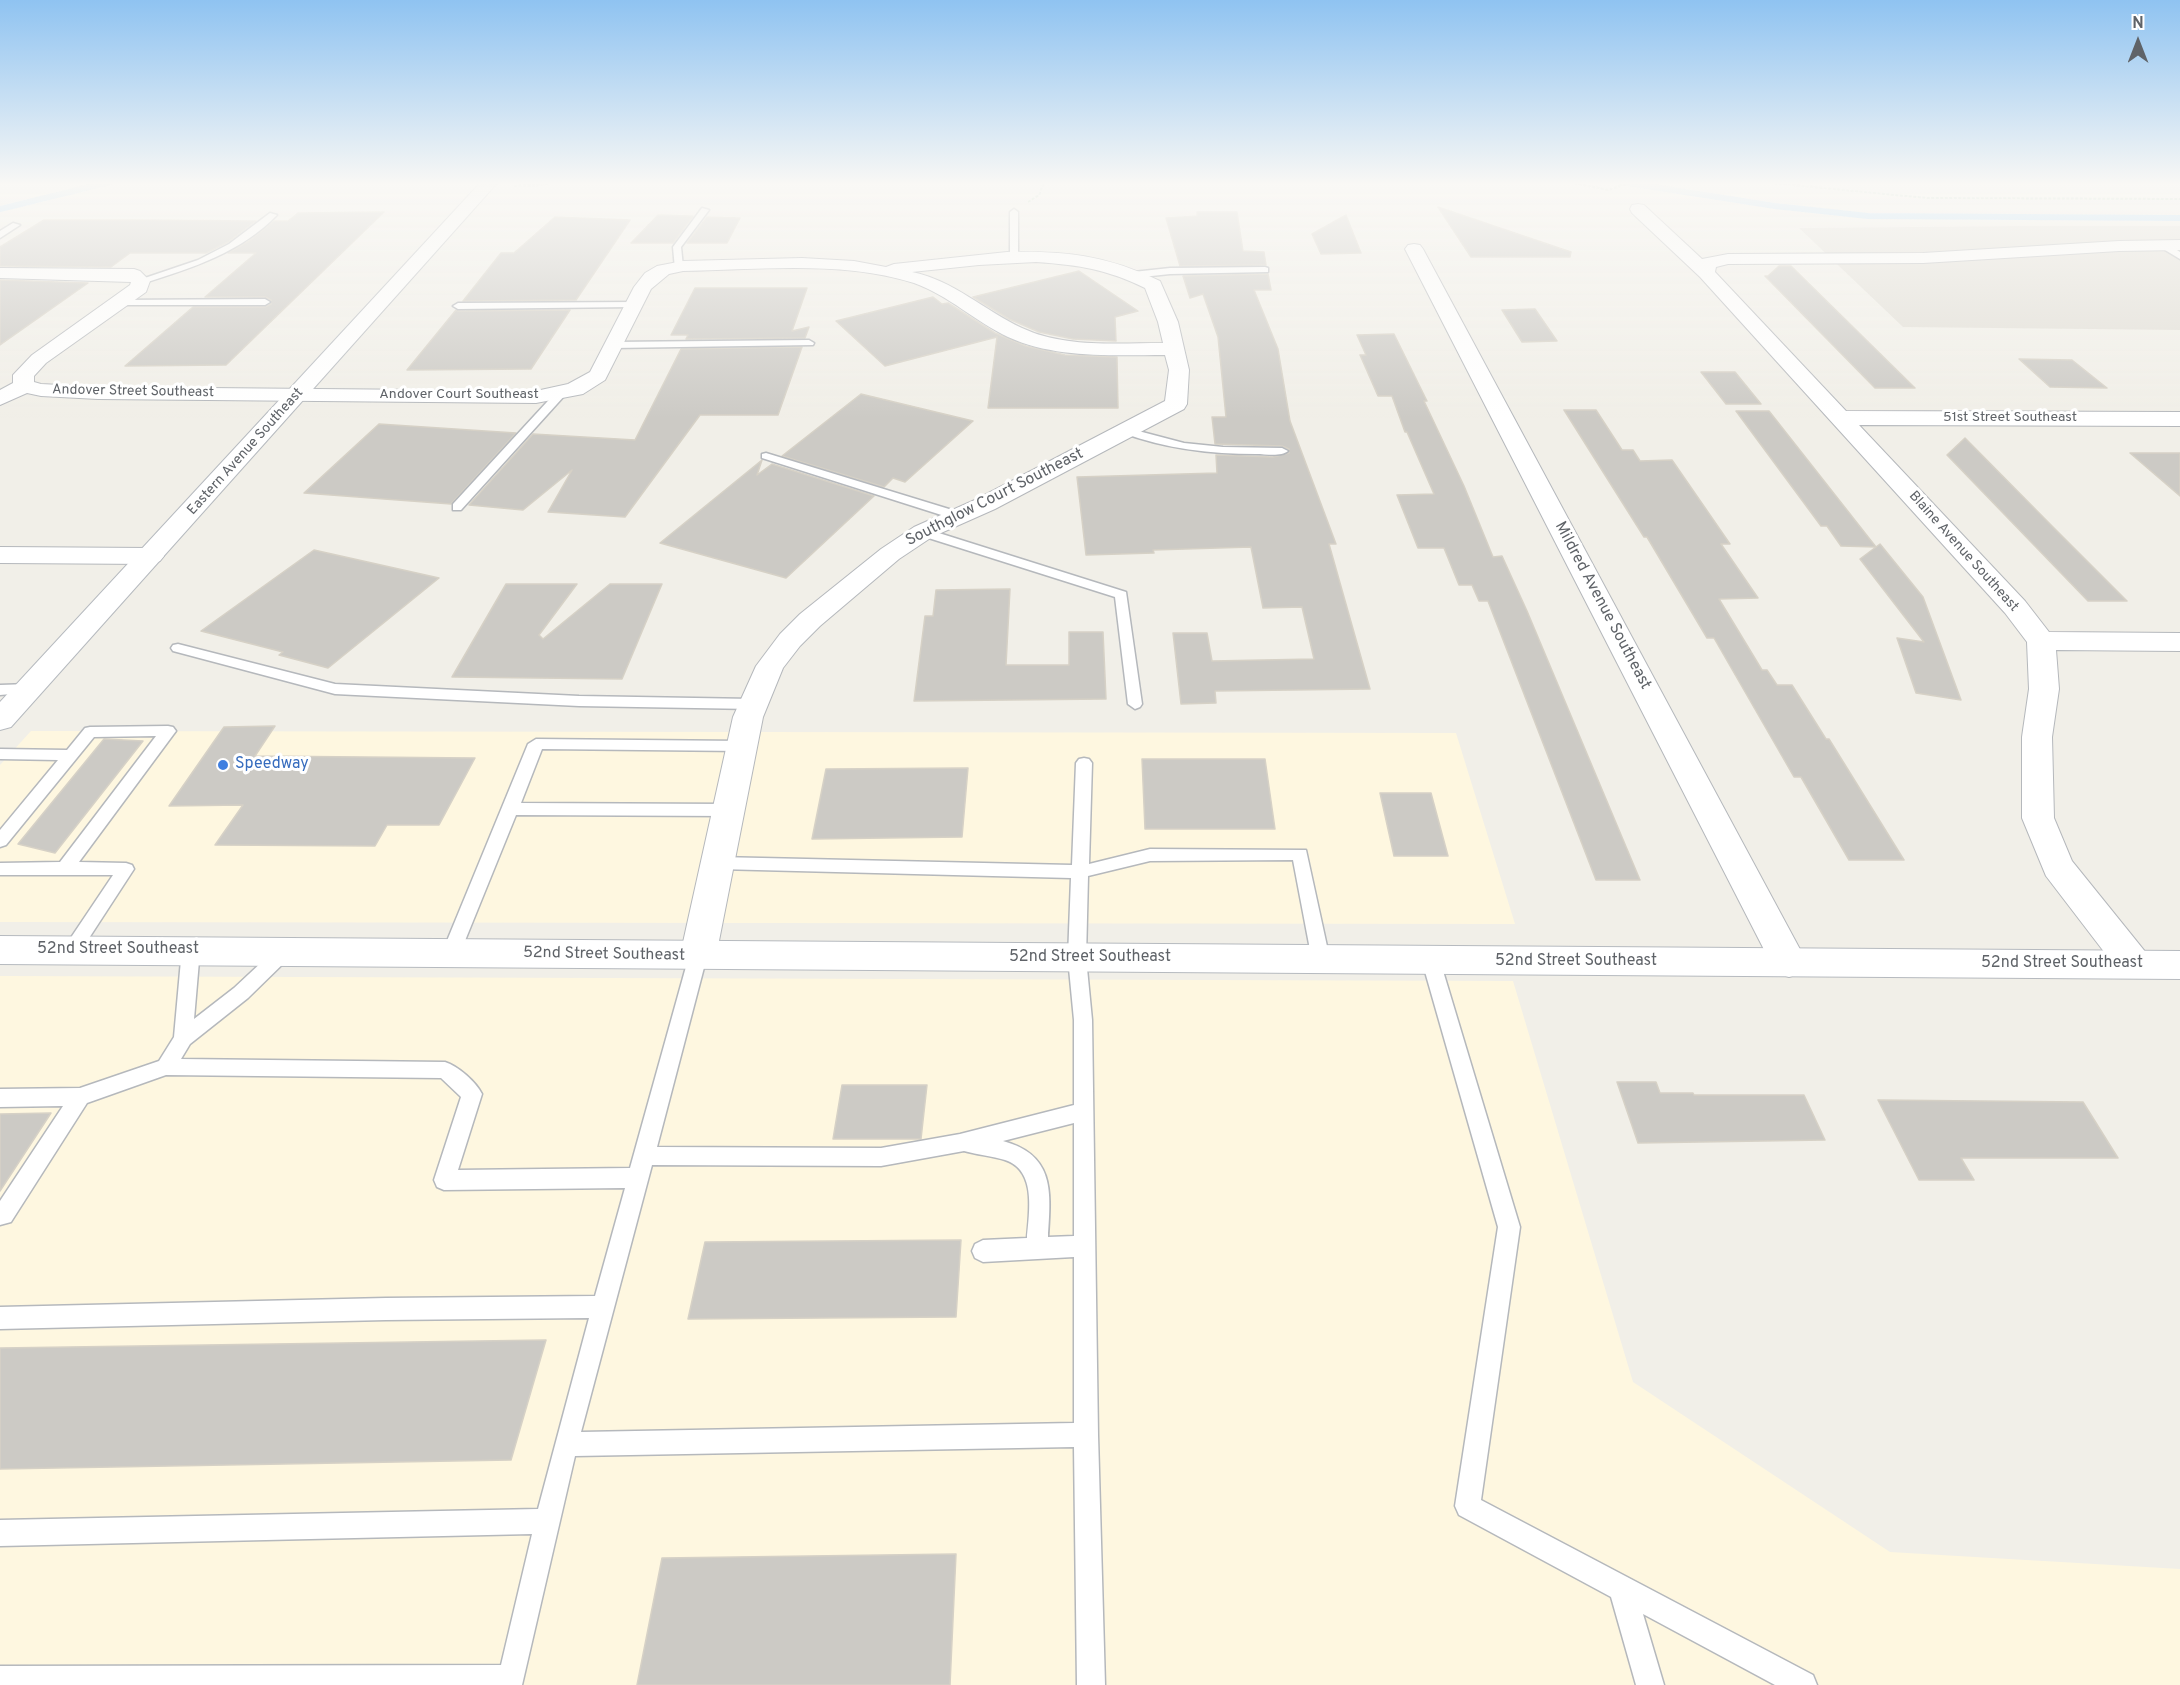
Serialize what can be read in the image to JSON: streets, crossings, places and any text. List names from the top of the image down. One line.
{"streets":{"street":["Andover Street Southeast","Andover Court Southeast","51st Street Southeast","Eastern Avenue Southeast","Southglow Court Southeast","Blaine Avenue Southeast","Mildred Avenue Southeast","52nd Street Southeast"]},"crossings":[["Andover Street Southeast","Andover Court Southeast"],["Andover Street Southeast","Eastern Avenue Southeast"],["Andover Court Southeast","Eastern Avenue Southeast"],["Andover Court Southeast","Southglow Court Southeast"],["51st Street Southeast","Blaine Avenue Southeast"],["Southglow Court Southeast","52nd Street Southeast"],["Mildred Avenue Southeast","52nd Street Southeast"]],"places":["Speedway"],"north":"top"}
